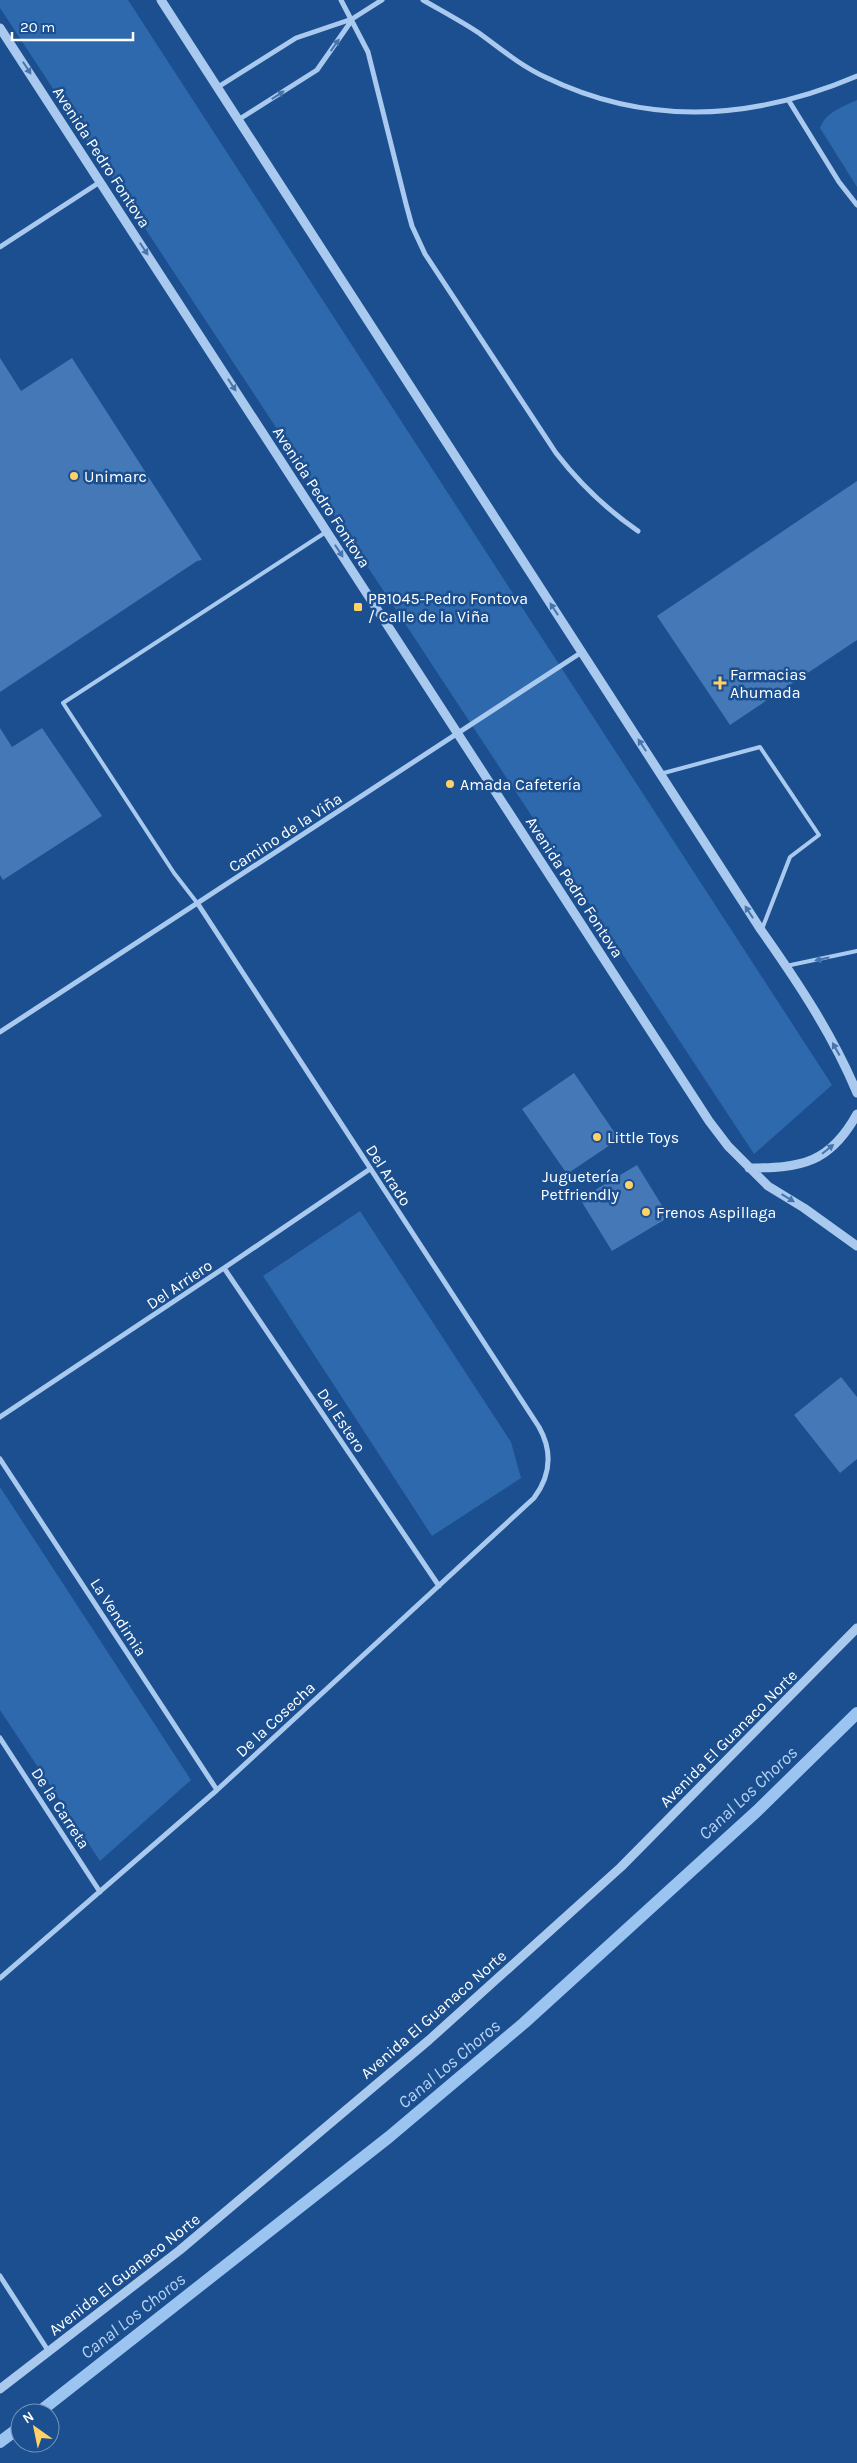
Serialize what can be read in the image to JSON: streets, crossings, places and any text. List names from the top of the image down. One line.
{"streets":{"street":["Avenida Pedro Fontova","Camino de la Viña","Del Arado","Del Arriero","Del Estero","La Vendimia","De la Cosecha","Avenida El Guanaco Norte","De la Carreta"]},"crossings":[["Avenida Pedro Fontova","Camino de la Viña"],["Camino de la Viña","Del Arado"],["Del Arado","Del Arriero"],["Del Arado","De la Cosecha"],["Del Arriero","Del Estero"],["Del Estero","De la Cosecha"],["La Vendimia","De la Cosecha"],["De la Cosecha","De la Carreta"]],"one_way":["Avenida Pedro Fontova"],"water":["Canal Los Choros"],"places":{"other":["Unimarc","Amada Cafetería","Little Toys","Juguetería Petfriendly","Frenos Aspillaga"],"transit":["PB1045-Pedro Fontova / Calle de la Viña"],"health":["Farmacias Ahumada"]},"scale_bar":"20 m","north":"top left"}
